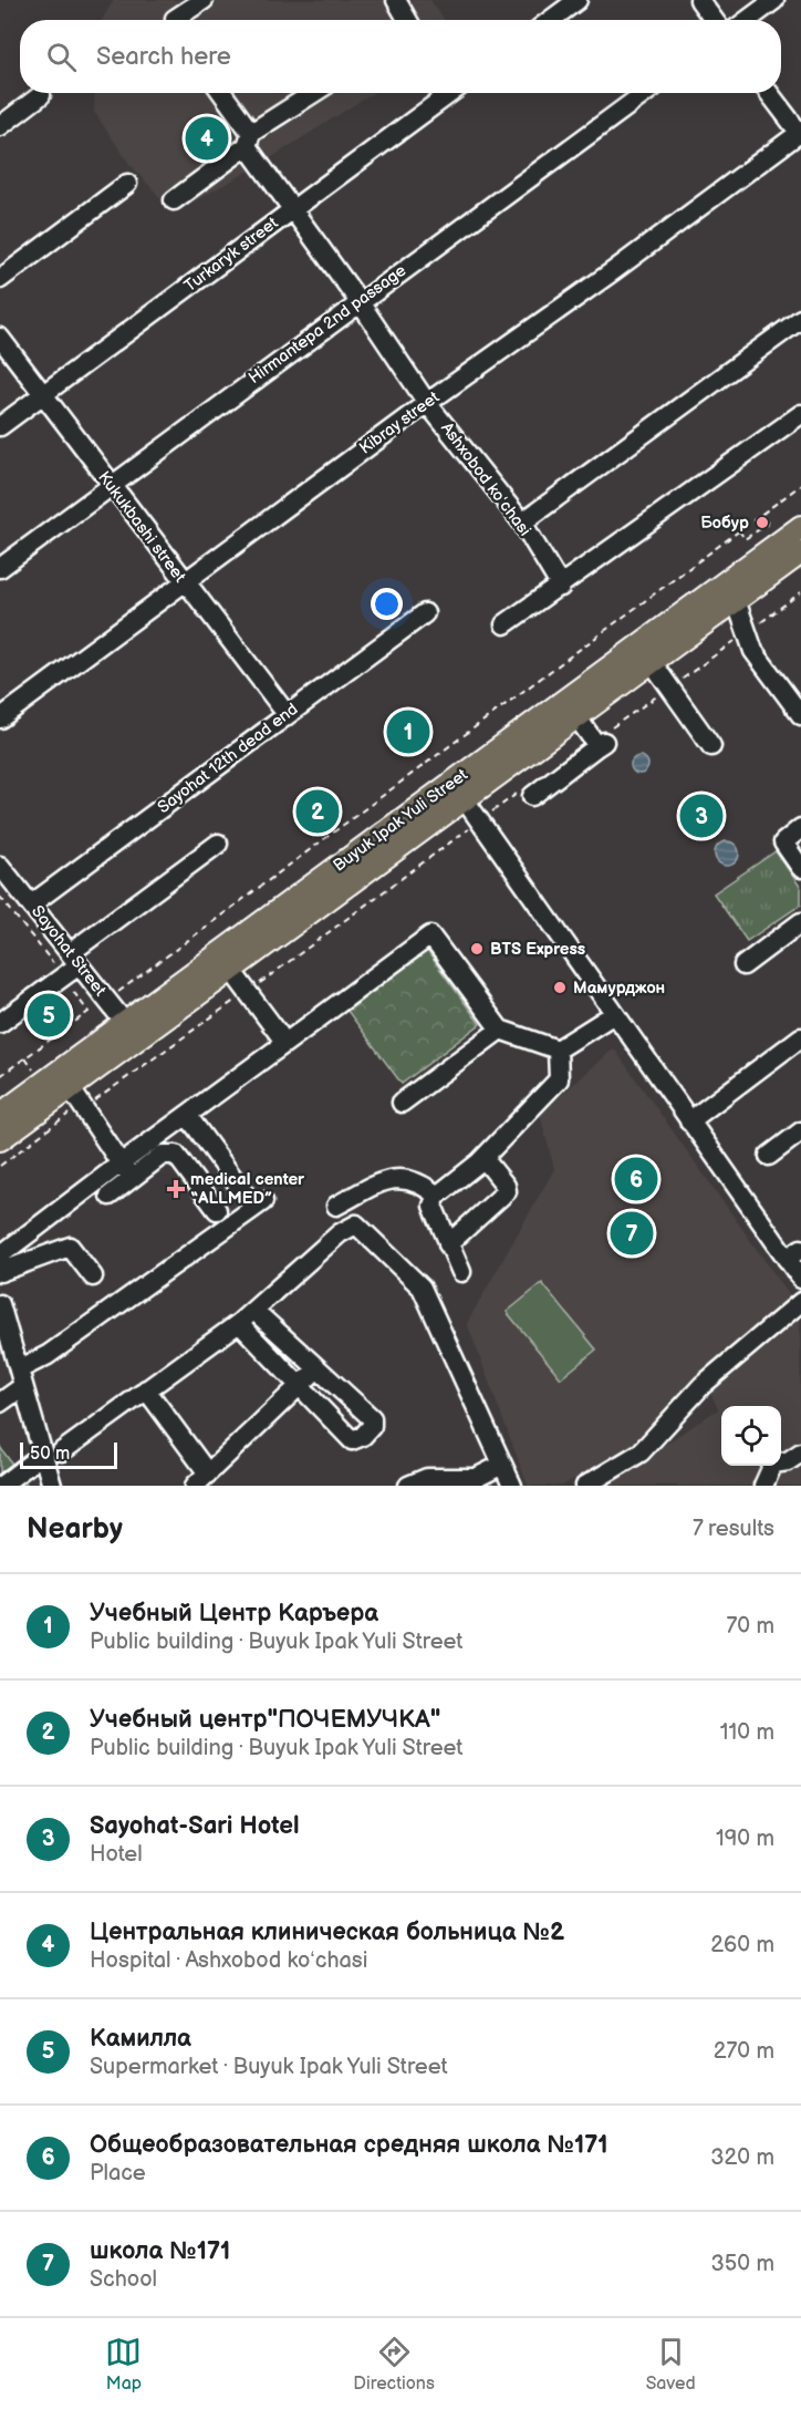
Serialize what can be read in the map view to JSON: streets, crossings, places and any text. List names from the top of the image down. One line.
{"streets":{"main road":["Buyuk Ipak Yuli Street"],"street":["Turkaryk street","Hirmantepa 2nd passage","Kibray street","Ashxobod koʻchasi","Kukukbashi street","Sayohat 12th dead end","Sayohat Street"]},"crossings":[["Turkaryk street","Ashxobod koʻchasi"],["Turkaryk street","Kukukbashi street"],["Hirmantepa 2nd passage","Ashxobod koʻchasi"],["Hirmantepa 2nd passage","Kukukbashi street"],["Kibray street","Ashxobod koʻchasi"],["Kibray street","Kukukbashi street"],["Kukukbashi street","Sayohat 12th dead end"],["Sayohat 12th dead end","Sayohat Street"],["Buyuk Ipak Yuli Street","Sayohat Street"]],"places":{"other":["Бобур","BTS Express","Мамурджон"],"health":["medical center “ALLMED”"]},"scale_bar":"50 m","page":{"search":"Search here","pins":["4","1","2","3","5","6","7"],"scale":"50 m","heading":["Nearby","7 results"],"list":[{"mark":"1","name":"Учебный Центр Каръера","note":"Public building · Buyuk Ipak Yuli Street","value":"70 m"},{"mark":"2","name":"Учебный центр\"ПОЧЕМУЧКА\"","note":"Public building · Buyuk Ipak Yuli Street","value":"110 m"},{"mark":"3","name":"Sayohat-Sari Hotel","note":"Hotel","value":"190 m"},{"mark":"4","name":"Центральная клиническая больница №2","note":"Hospital · Ashxobod koʻchasi","value":"260 m"},{"mark":"5","name":"Камилла","note":"Supermarket · Buyuk Ipak Yuli Street","value":"270 m"},{"mark":"6","name":"Общеобразовательная средняя школа №171","note":"Place","value":"320 m"},{"mark":"7","name":"школа №171","note":"School","value":"350 m"}],"nav":["Map","Directions","Saved"]}}
